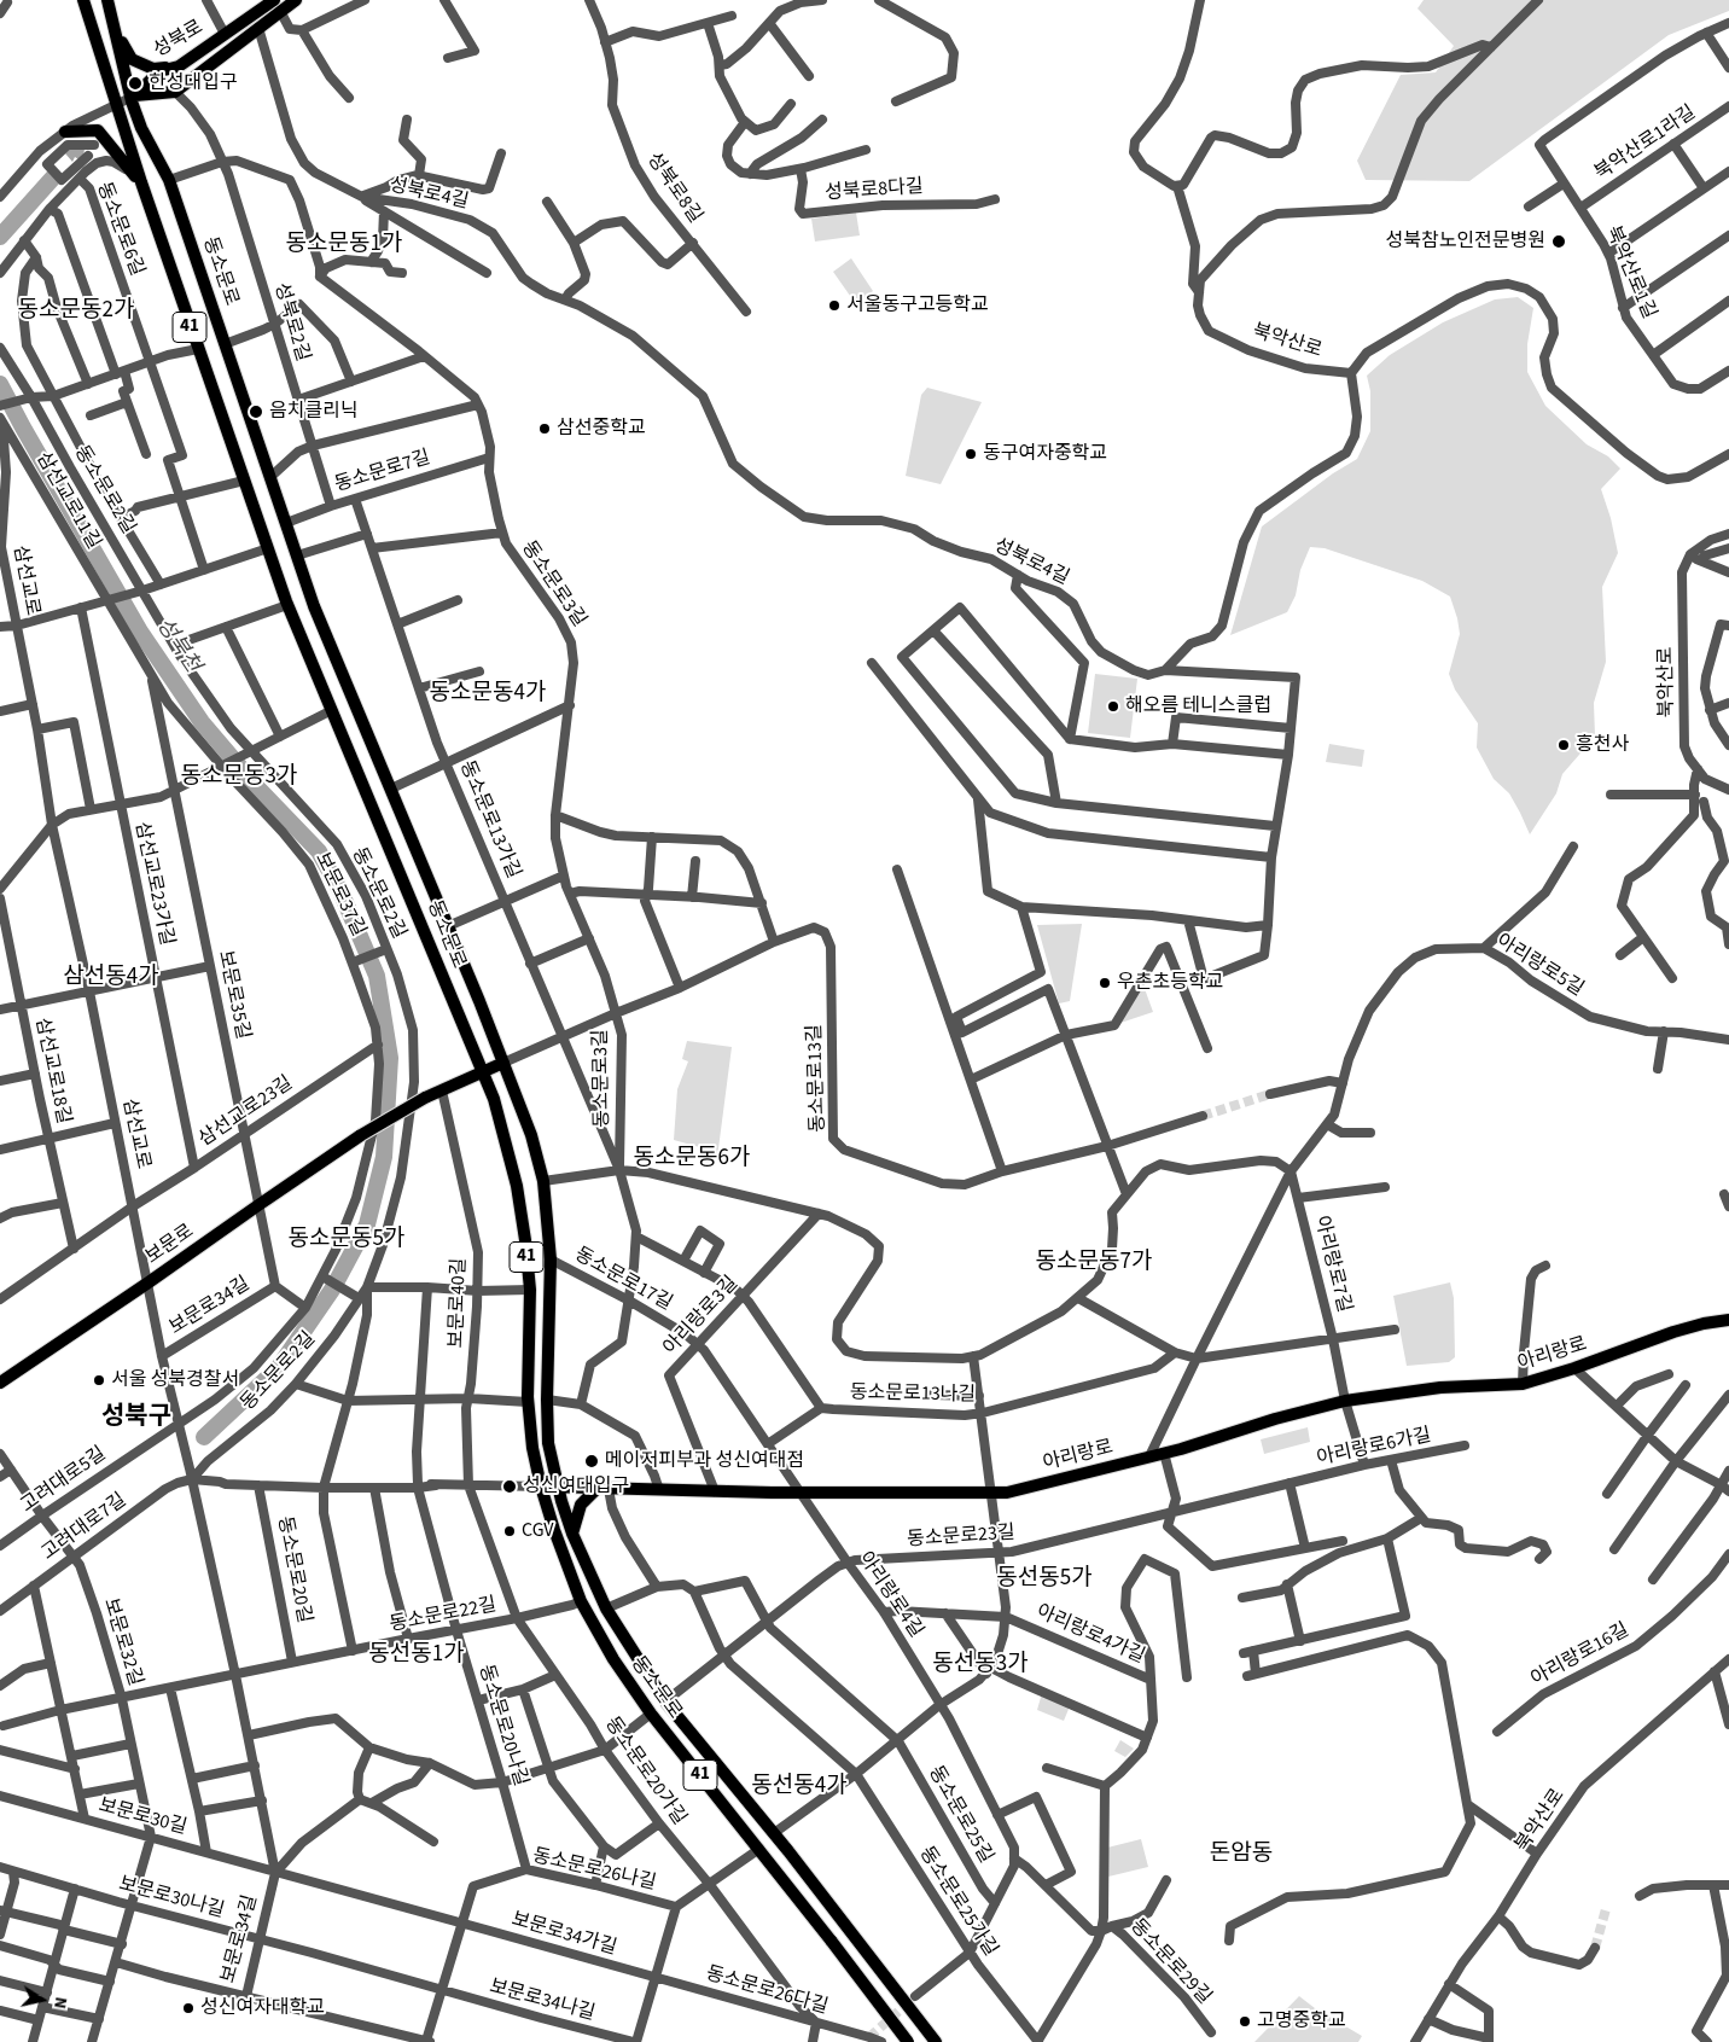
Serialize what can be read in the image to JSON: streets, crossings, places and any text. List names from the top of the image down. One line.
{"streets":{"main road":["성북로","동소문로","41","보문로","아리랑로","동소문로20길"],"street":["북악산로1라길","성북로8길","성북로8다길","성북로4길","동소문로6길","북악산로1길","성북로2길","북악산로","동소문로7길","동소문로2길","삼선교로11길","삼선교로","동소문로3길","동소문로13가길","삼선교로23가길","보문로37길","아리랑로5길","보문로35길","삼선교로18길","동소문로13길","삼선교로23길","아리랑로7길","동소문로17길","보문로40길","보문로34길","아리랑로3길","동소문로13나길","아리랑로6가길","고려대로5길","고려대로7길","동소문로23길","아리랑로4길","동소문로22길","아리랑로4가길","보문로32길","아리랑로16길","동소문로20나길","동소문로20가길","동소문로25길","보문로30길","동소문로26나길","보문로30나길","동소문로25가길","보문로34가길","동소문로29길","동소문로26다길","보문로34나길"]},"crossings":[["성북로","성북로4길"],["성북로","동소문로"],["성북로","성북로2길"],["북악산로1라길","북악산로1길"],["동소문로","41"],["동소문로","동소문로7길"],["동소문로","동소문로13길"],["동소문로","동소문로17길"],["동소문로","아리랑로"],["동소문로","동소문로23길"],["동소문로","동소문로20길"],["동소문로","동소문로22길"],["성북로2길","동소문로7길"],["동소문로7길","동소문로3길"],["동소문로7길","동소문로13가길"],["동소문로2길","보문로34길"],["동소문로2길","고려대로7길"],["동소문로2길","동소문로20길"],["삼선교로11길","보문로37길"],["삼선교로","삼선교로23길"],["삼선교로","보문로"],["삼선교로","보문로34길"],["동소문로3길","동소문로13길"],["동소문로13가길","동소문로13길"],["삼선교로23가길","삼선교로23길"],["보문로37길","보문로35길"],["보문로37길","삼선교로23길"],["보문로37길","고려대로5길"],["아리랑로5길","아리랑로7길"],["아리랑로5길","아리랑로"],["보문로35길","삼선교로23길"],["보문로35길","보문로"],["보문로35길","보문로34길"],["삼선교로18길","삼선교로23길"],["보문로","보문로40길"],["보문로","보문로34길"],["아리랑로7길","아리랑로"],["동소문로17길","아리랑로3길"],["동소문로17길","아리랑로"],["동소문로17길","아리랑로4길"],["보문로40길","동소문로20길"],["보문로40길","동소문로20가길"],["보문로34길","고려대로5길"],["보문로34길","고려대로7길"],["보문로34길","동소문로20길"],["보문로34길","동소문로22길"],["보문로34길","보문로32길"],["보문로34길","보문로30길"],["보문로34길","보문로30나길"],["보문로34길","보문로34가길"],["보문로34길","보문로34나길"],["아리랑로3길","아리랑로"],["아리랑로3길","동소문로13나길"],["아리랑로","동소문로20길"],["아리랑로","아리랑로4길"],["아리랑로6가길","동소문로23길"],["고려대로5길","보문로32길"],["고려대로7길","동소문로20길"],["고려대로7길","보문로32길"],["동소문로23길","아리랑로4길"],["동소문로20길","동소문로22길"],["동소문로20길","동소문로20나길"],["동소문로20길","동소문로20가길"],["아리랑로4길","아리랑로4가길"],["아리랑로4길","동소문로29길"],["동소문로22길","보문로32길"],["동소문로22길","동소문로20나길"],["동소문로22길","동소문로20가길"],["보문로32길","보문로30길"],["보문로32길","보문로30나길"],["동소문로20나길","동소문로26나길"],["동소문로20가길","동소문로26다길"],["보문로30길","보문로34가길"],["동소문로26나길","보문로34가길"],["보문로30나길","보문로34나길"],["동소문로25가길","동소문로29길"],["보문로34가길","동소문로26다길"]],"districts":["동소문동1가","동소문동2가","동소문동4가","동소문동3가","삼선동4가","동소문동6가","동소문동5가","동소문동7가","성북구","동선동5가","동선동1가","동선동3가","동선동4가","돈암동"],"water":["성북천"],"places":["한성대입구","성북참노인전문병원","서울동구고등학교","음치클리닉","삼선중학교","동구여자중학교","해오름 테니스클럽","흥천사","우촌초등학교","서울 성북경찰서","메이저피부과 성신여대점","성신여대입구","CGV","성신여자대학교","고명중학교"],"north":"right"}
